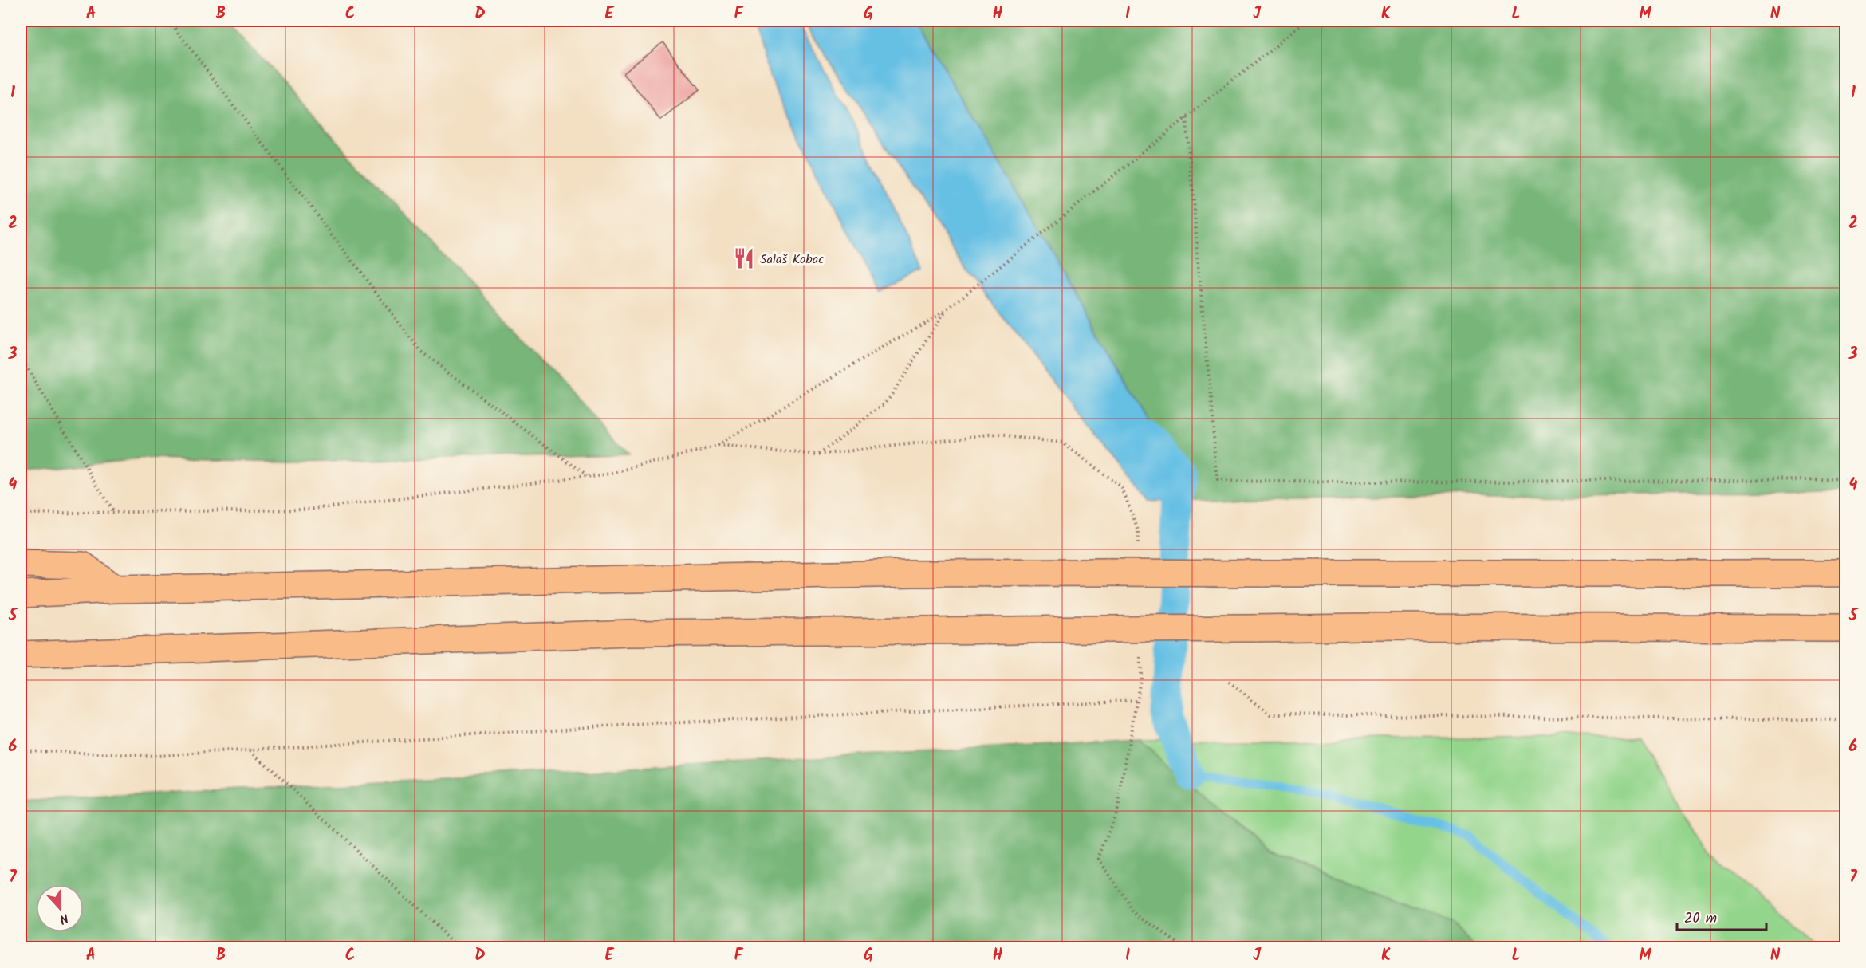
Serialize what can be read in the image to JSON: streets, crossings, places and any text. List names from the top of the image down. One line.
{"places":{"restaurant":["Salaš Kobac"]},"scale_bar":"20 m","north":"bottom","grid":{"columns":["A","B","C","D","E","F","G","H","I","J","K","L","M","N"],"rows":["1","2","3","4","5","6","7"]}}
